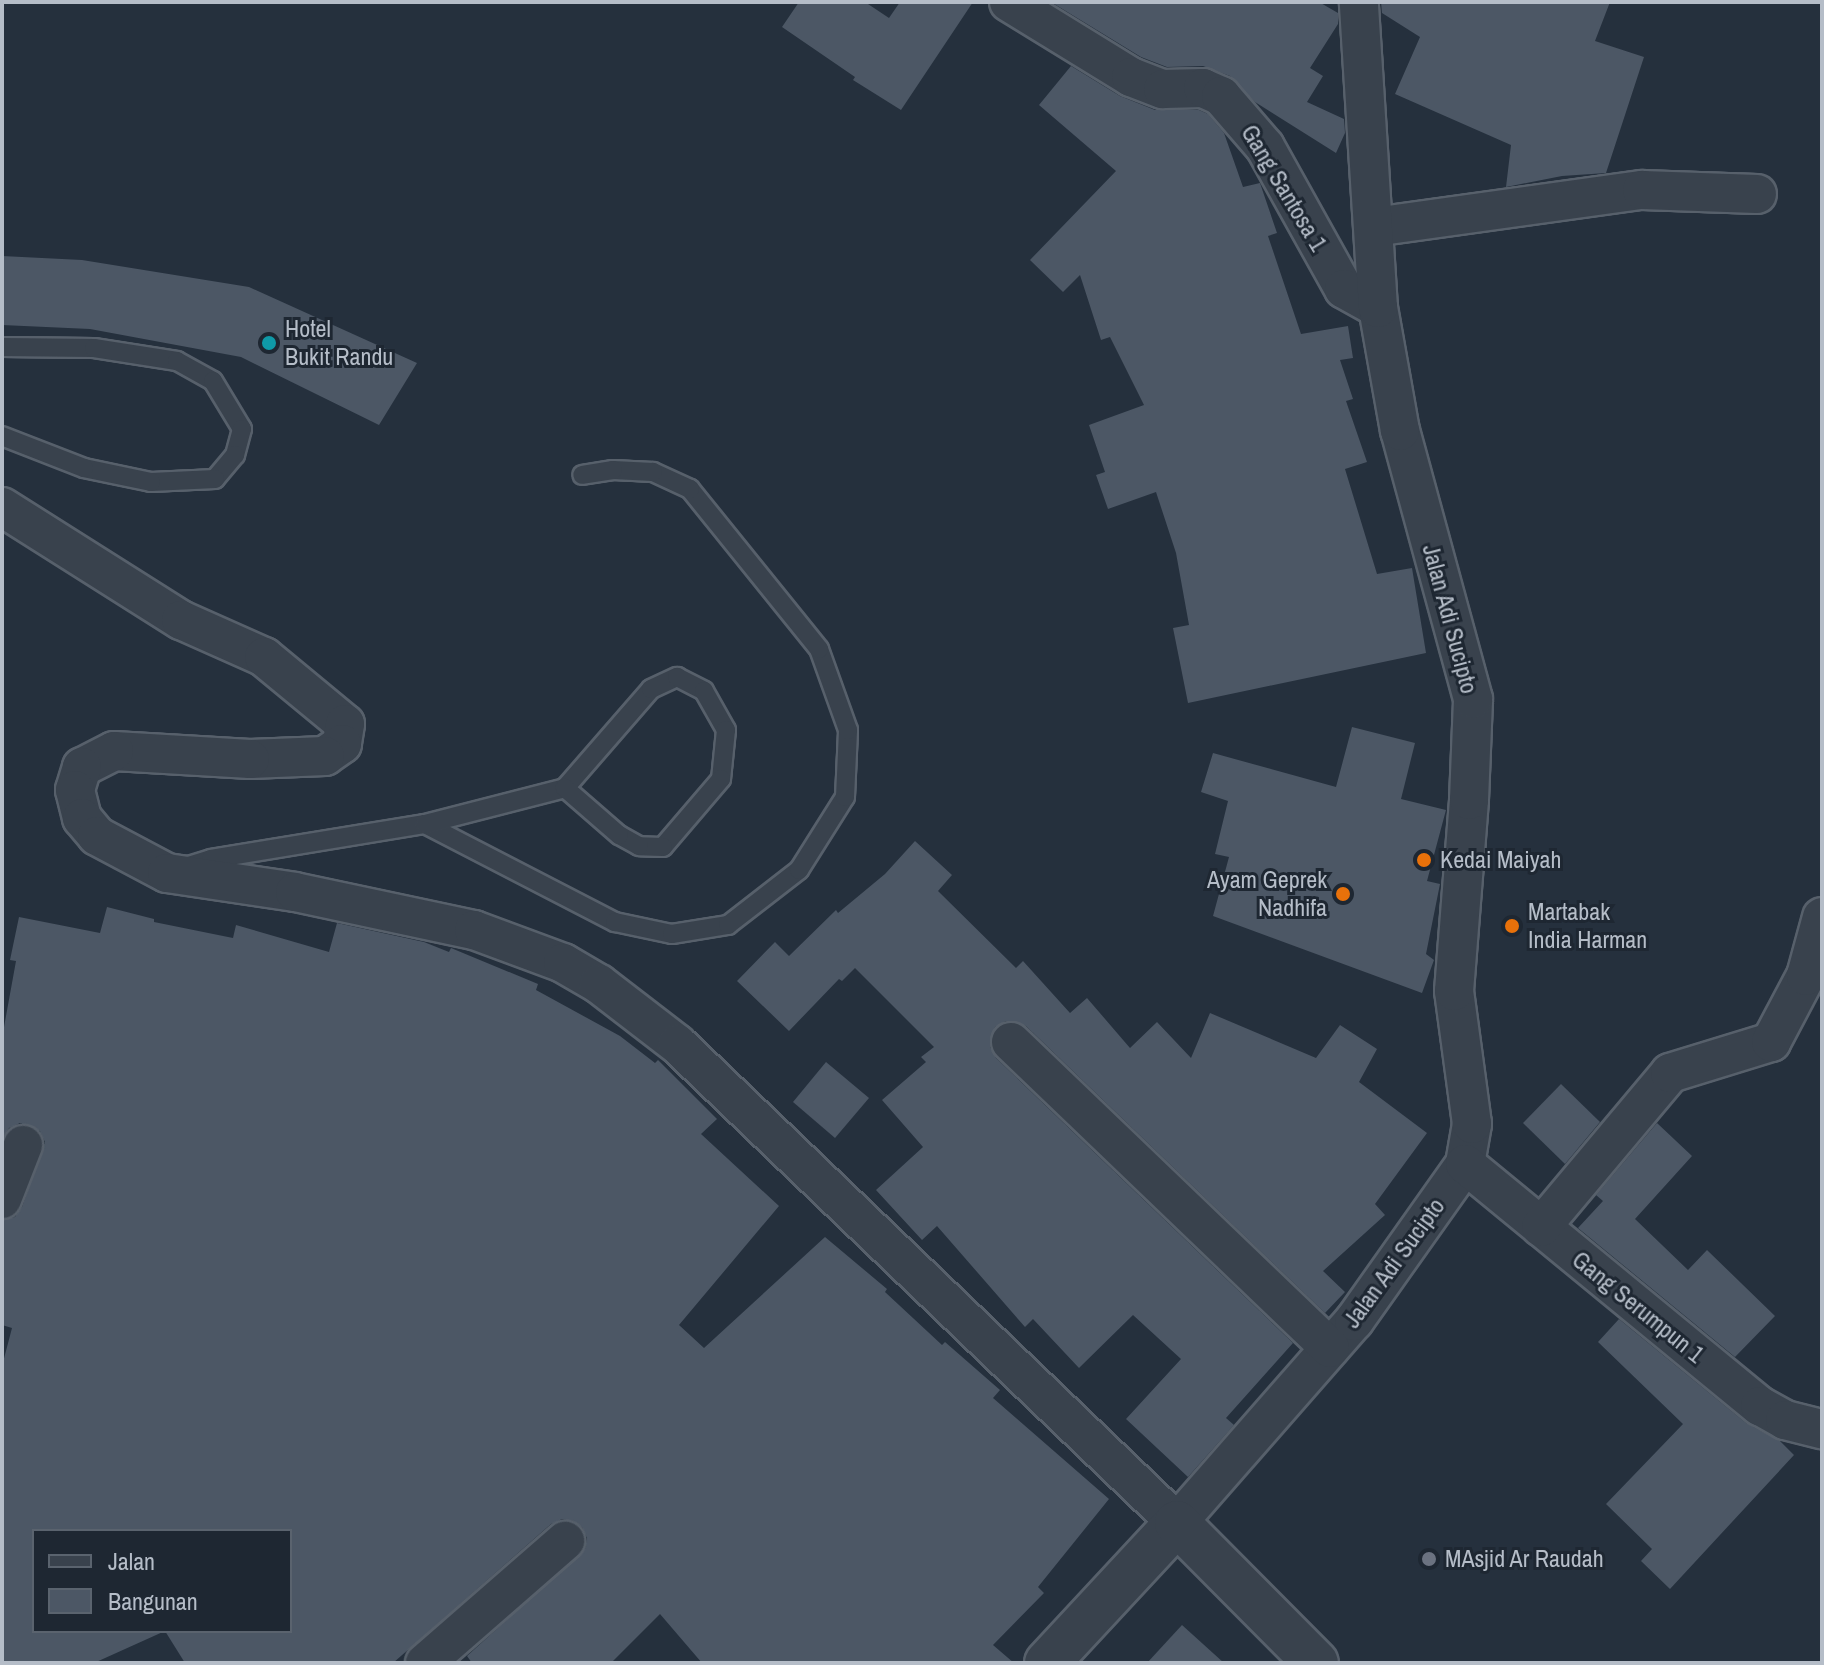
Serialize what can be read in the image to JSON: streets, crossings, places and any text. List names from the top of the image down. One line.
{"streets":{"street":["Gang Santosa 1","Jalan Adi Sucipto","Gang Serumpun 1"]},"crossings":[["Gang Santosa 1","Jalan Adi Sucipto"],["Jalan Adi Sucipto","Gang Serumpun 1"]],"places":["Hotel Bukit Randu","Kedai Maiyah","Ayam Geprek Nadhifa","Martabak India Harman","MAsjid Ar Raudah"],"legend":["Jalan","Bangunan"]}
